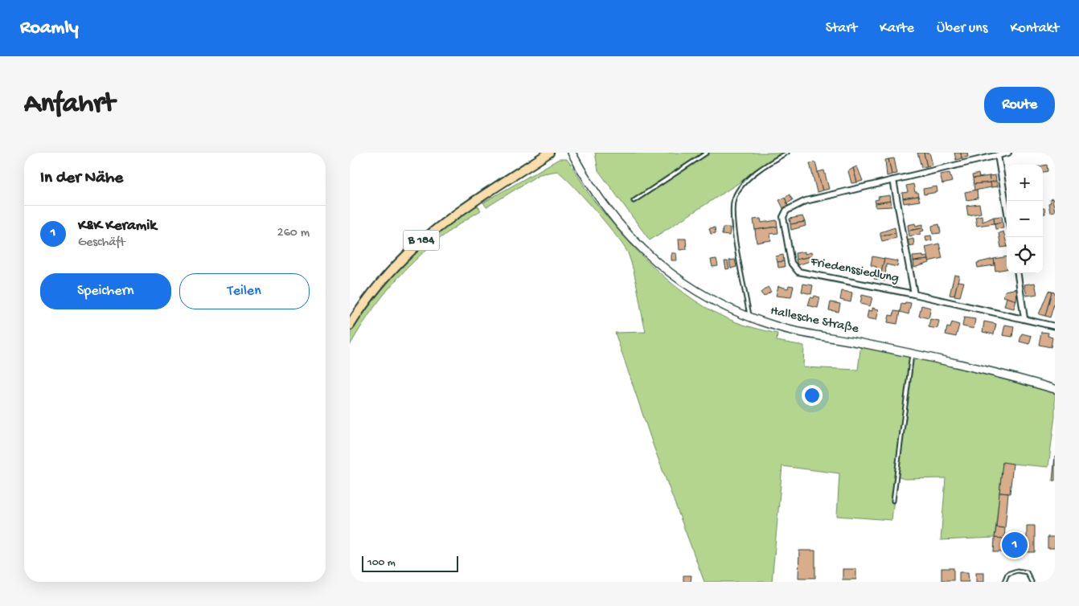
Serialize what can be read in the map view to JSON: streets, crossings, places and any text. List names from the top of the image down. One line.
{"streets":{"main road":["B 184"],"street":["Friedenssiedlung","Hallesche Straße"]},"scale_bar":"100 m","page":{"header":"Roamly","nav":["Start","Karte","Über uns","Kontakt"],"buttons":["Route",["Speichern","Teilen"]],"title":"Anfahrt","heading":"In der Nähe","map_buttons":["+","−"],"list":[{"mark":"1","name":"K&K Keramik","note":"Geschäft","value":"260 m"}],"pins":"1","scale":"100 m"}}
